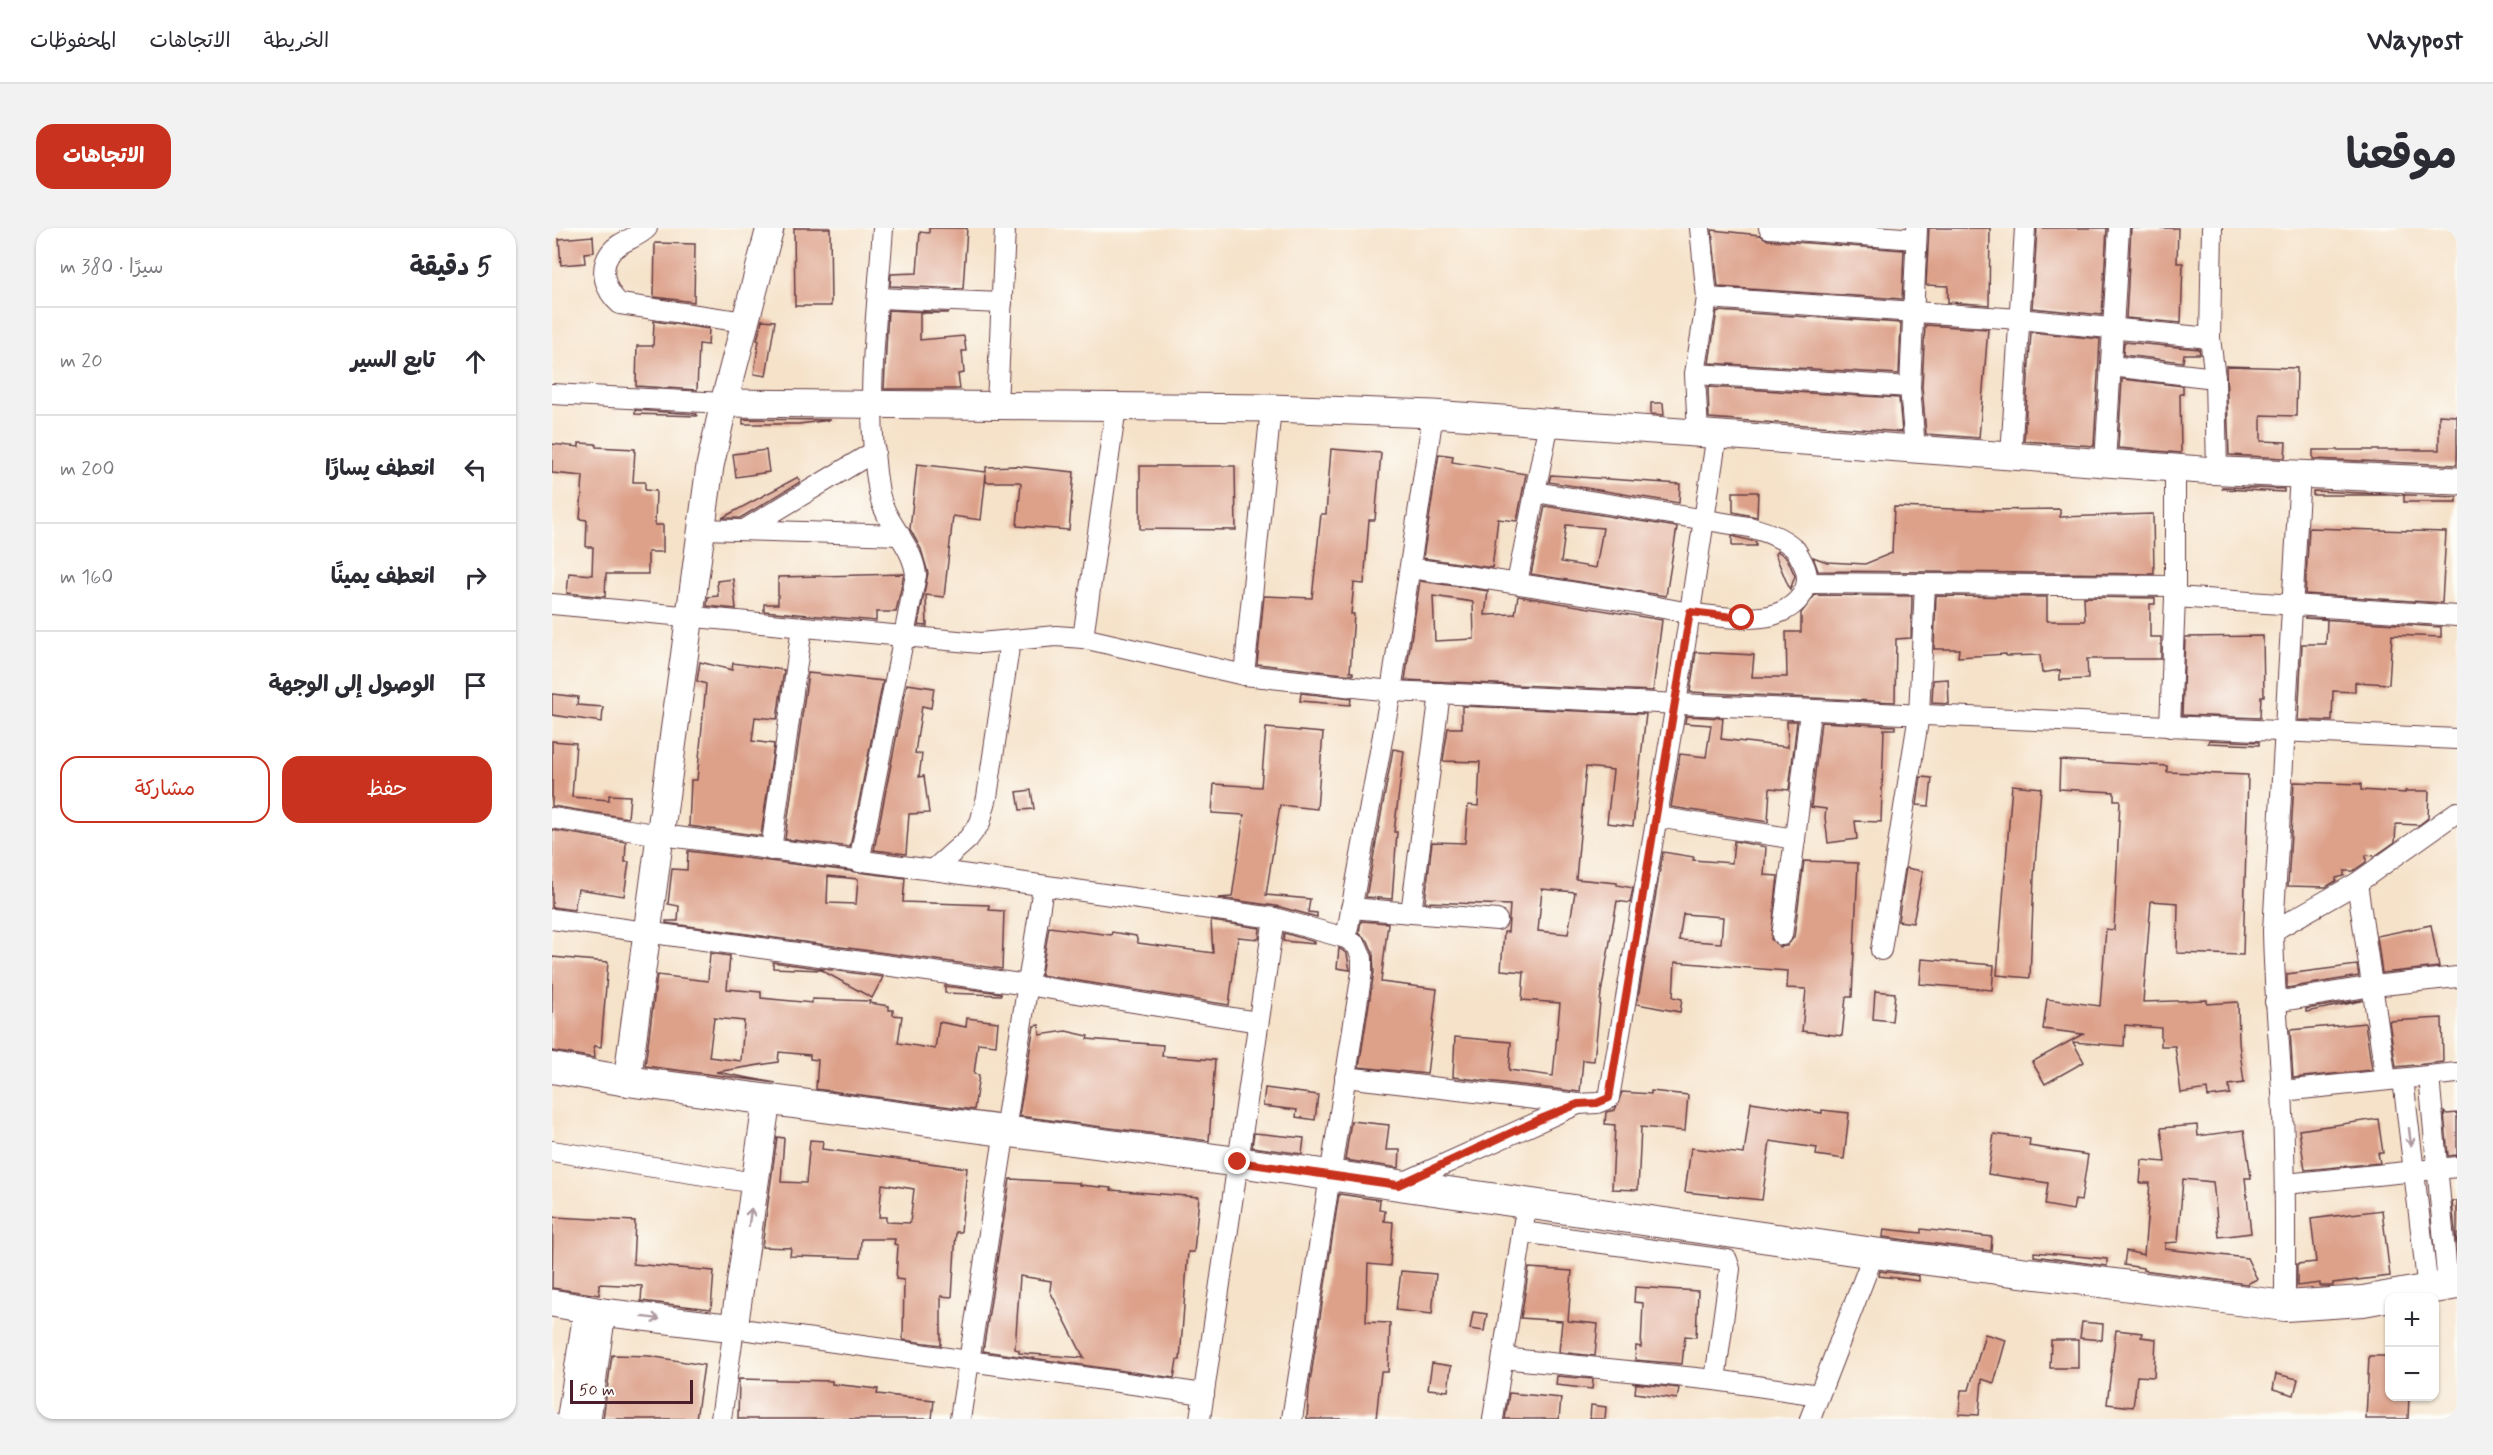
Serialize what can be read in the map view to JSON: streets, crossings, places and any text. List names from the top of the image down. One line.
{"scale_bar":"50 m","page":{"header":"Waypost","nav":["الخريطة","الاتجاهات","المحفوظات"],"title":"موقعنا","buttons":["الاتجاهات",["حفظ","مشاركة"]],"heading":["5 دقيقة","سيرًا · 380 m"],"list":[["تابع السير","20 m"],["انعطف يسارًا","200 m"],["انعطف يمينًا","160 m"],"الوصول إلى الوجهة"],"map_buttons":["+","−"],"scale":"50 m"}}
